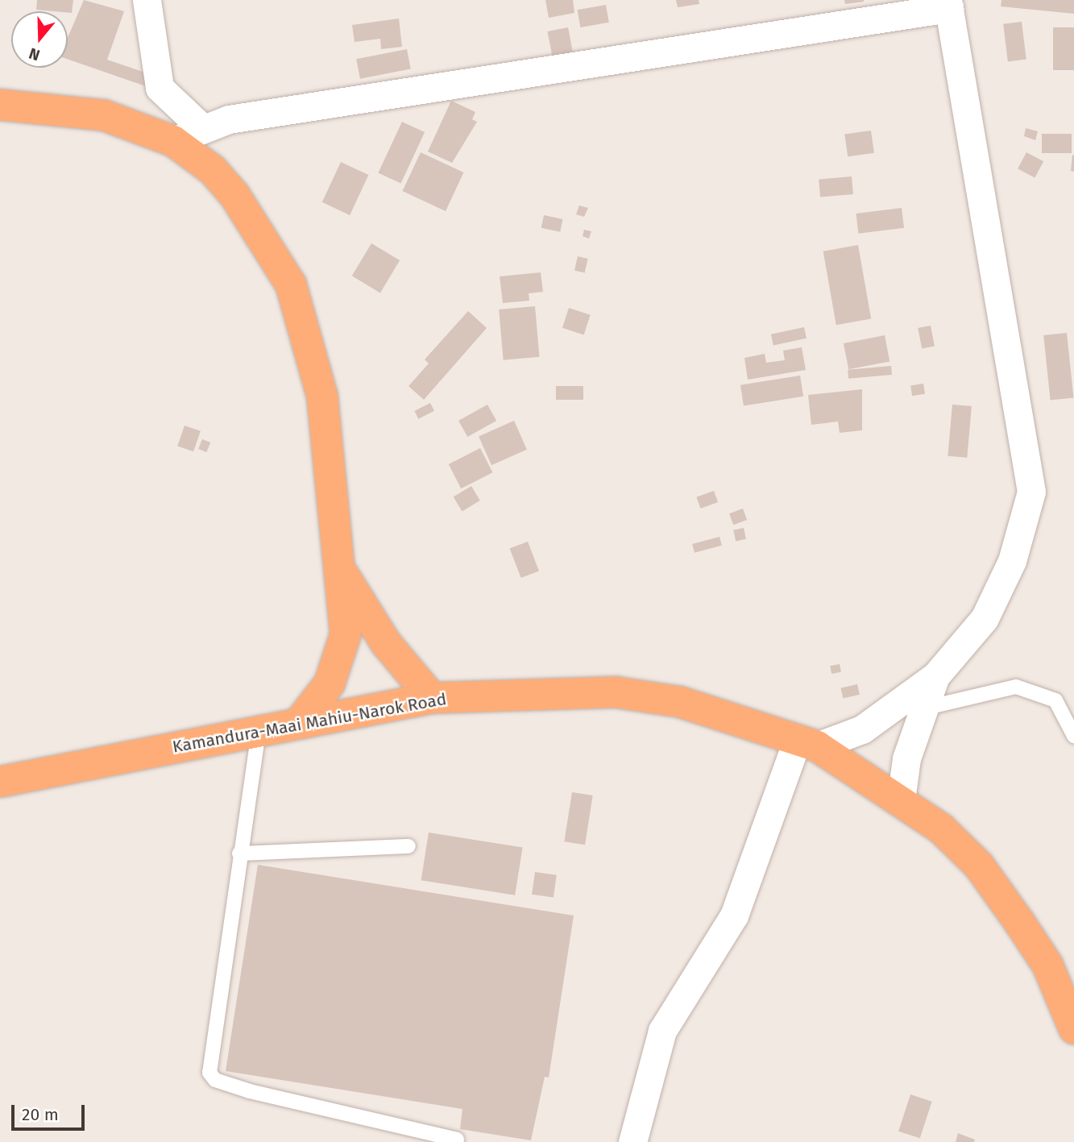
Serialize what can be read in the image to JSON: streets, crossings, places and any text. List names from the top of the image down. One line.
{"streets":{"highway":["Kamandura-Maai Mahiu-Narok Road"]},"scale_bar":"20 m","north":"bottom"}
